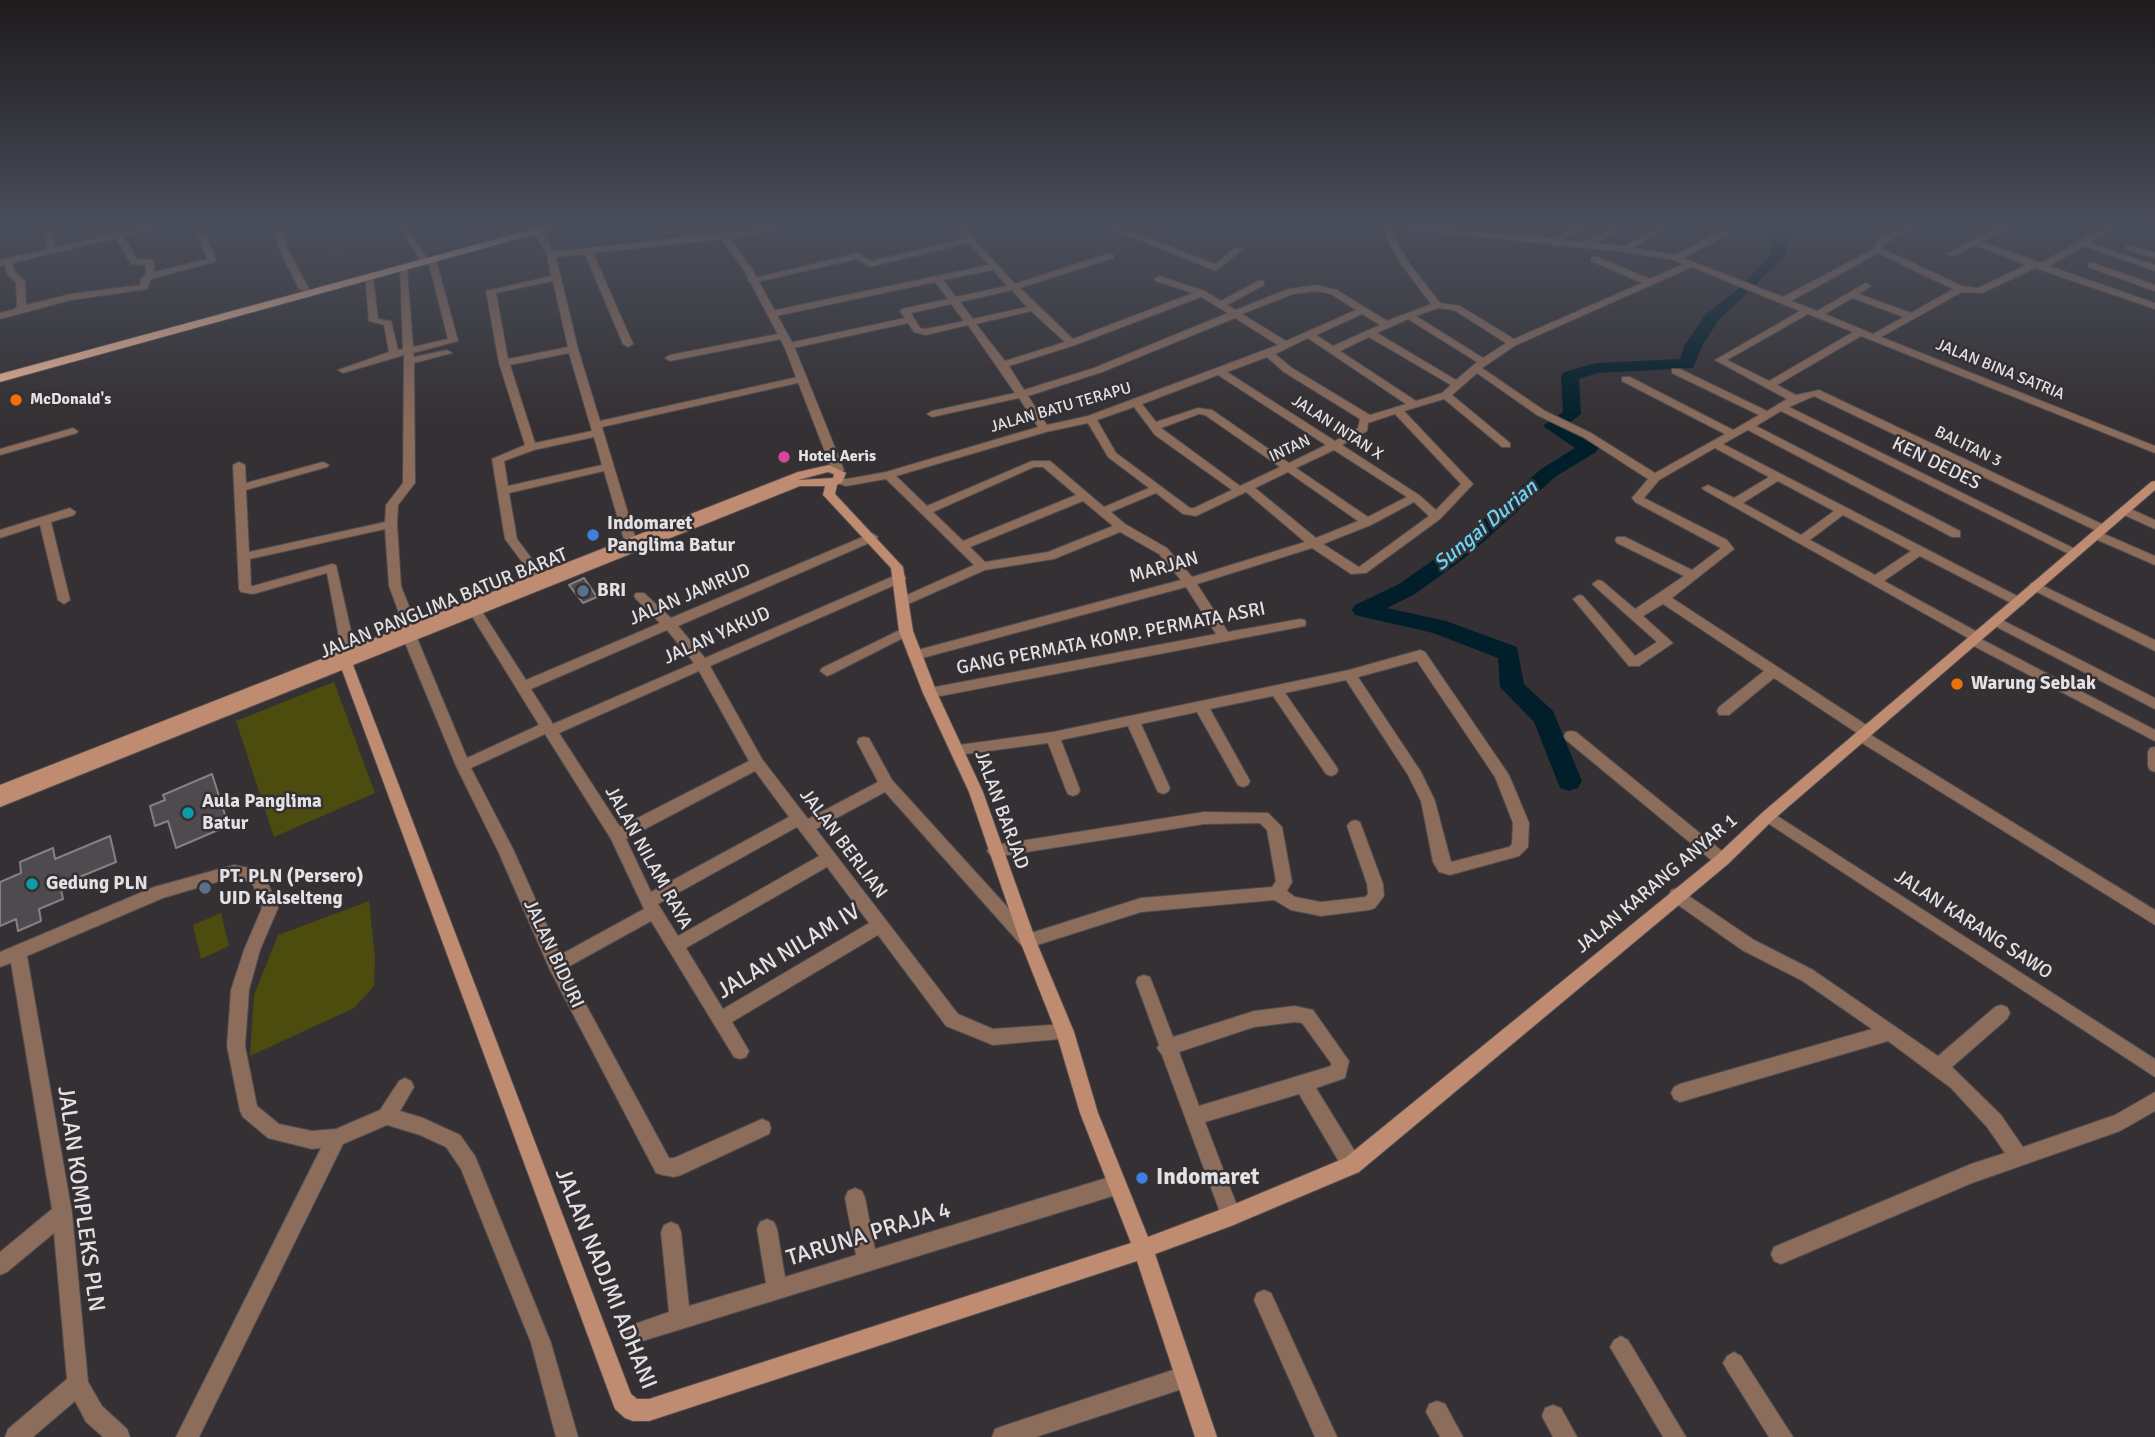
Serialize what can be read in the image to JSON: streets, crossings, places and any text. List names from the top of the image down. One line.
{"streets":{"main road":["JALAN PANGLIMA BATUR BARAT","JALAN BARJAD","JALAN KARANG ANYAR 1","JALAN NADJMI ADHANI"],"street":["JALAN BINA SATRIA","JALAN BATU TERAPU","JALAN INTAN X","BALITAN 3","INTAN","KEN DEDES","MARJAN","JALAN JAMRUD","JALAN YAKUD","GANG PERMATA KOMP. PERMATA ASRI","JALAN BERLIAN","JALAN NILAM RAYA","JALAN KARANG SAWO","JALAN NILAM IV","JALAN BIDURI","JALAN KOMPLEKS PLN","TARUNA PRAJA 4"]},"crossings":[["JALAN BATU TERAPU","JALAN INTAN X"],["JALAN BATU TERAPU","INTAN"],["JALAN BATU TERAPU","JALAN PANGLIMA BATUR BARAT"],["JALAN INTAN X","INTAN"],["JALAN INTAN X","MARJAN"],["BALITAN 3","JALAN KARANG ANYAR 1"],["KEN DEDES","JALAN KARANG ANYAR 1"],["MARJAN","JALAN BARJAD"],["JALAN JAMRUD","JALAN BERLIAN"],["JALAN JAMRUD","JALAN NILAM RAYA"],["JALAN PANGLIMA BATUR BARAT","JALAN NILAM RAYA"],["JALAN PANGLIMA BATUR BARAT","JALAN BIDURI"],["JALAN PANGLIMA BATUR BARAT","JALAN NADJMI ADHANI"],["JALAN YAKUD","JALAN BARJAD"],["JALAN YAKUD","JALAN BERLIAN"],["JALAN YAKUD","JALAN NILAM RAYA"],["JALAN YAKUD","JALAN BIDURI"],["GANG PERMATA KOMP. PERMATA ASRI","JALAN BARJAD"],["JALAN BARJAD","JALAN BERLIAN"],["JALAN BARJAD","JALAN KARANG ANYAR 1"],["JALAN BARJAD","TARUNA PRAJA 4"],["JALAN BARJAD","JALAN NADJMI ADHANI"],["JALAN BERLIAN","JALAN NILAM IV"],["JALAN NILAM RAYA","JALAN NILAM IV"],["JALAN KARANG ANYAR 1","JALAN KARANG SAWO"],["JALAN KARANG ANYAR 1","JALAN NADJMI ADHANI"]],"water":["Sungai Durian"],"places":["McDonald's","Hotel Aeris","Indomaret Panglima Batur","BRI","Warung Seblak","Aula Panglima Batur","Gedung PLN","PT. PLN (Persero) UID Kalselteng","Indomaret"]}
